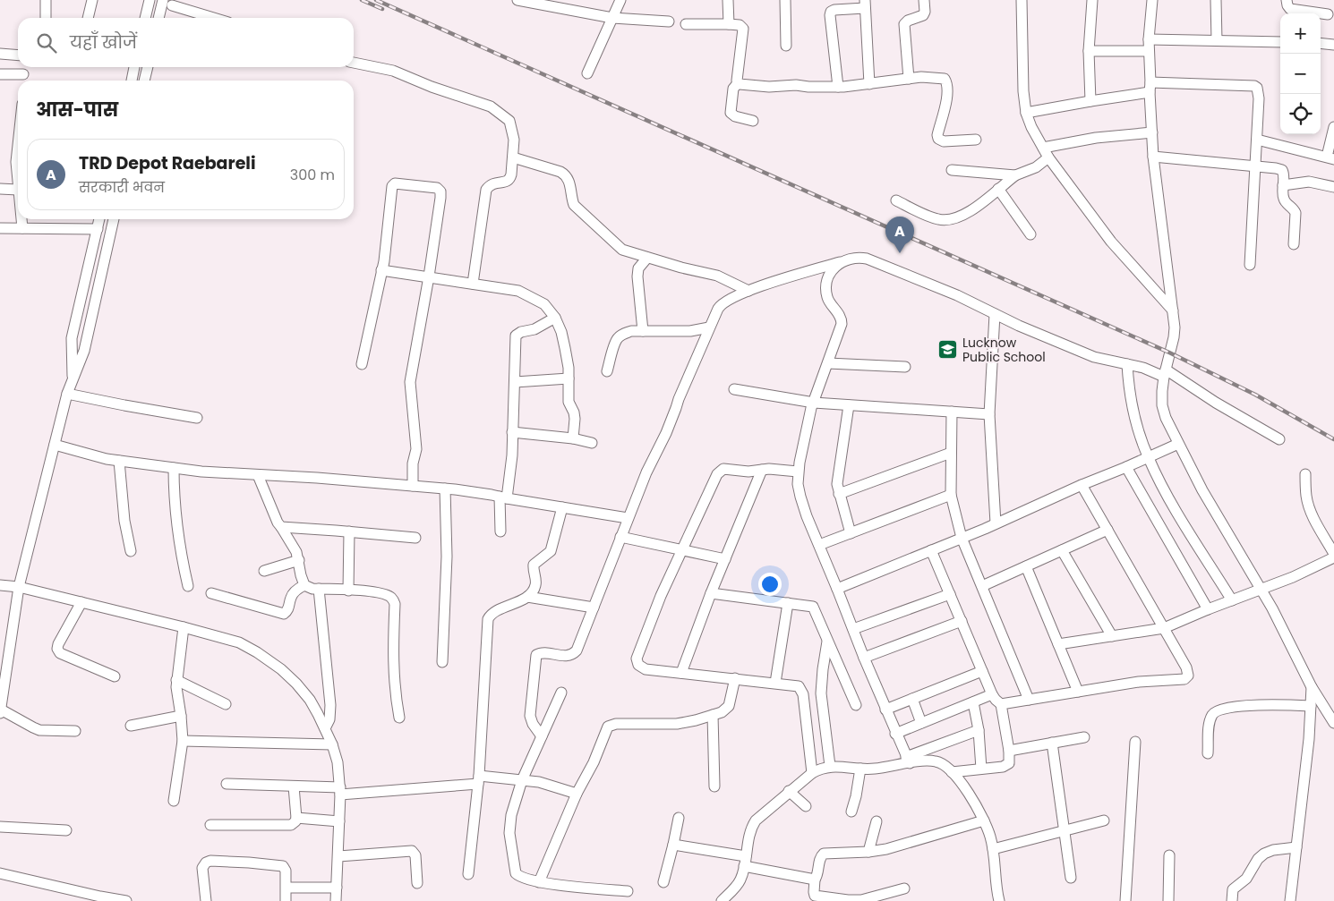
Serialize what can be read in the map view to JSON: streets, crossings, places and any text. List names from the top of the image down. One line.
{"places":{"school or university":["Lucknow Public School"]},"page":{"map_buttons":["+","−"],"search":"यहाँ खोजें","heading":"आस-पास","list":[{"mark":"A","name":"TRD Depot Raebareli","note":"सरकारी भवन","value":"300 m"}],"pins":"A"}}
